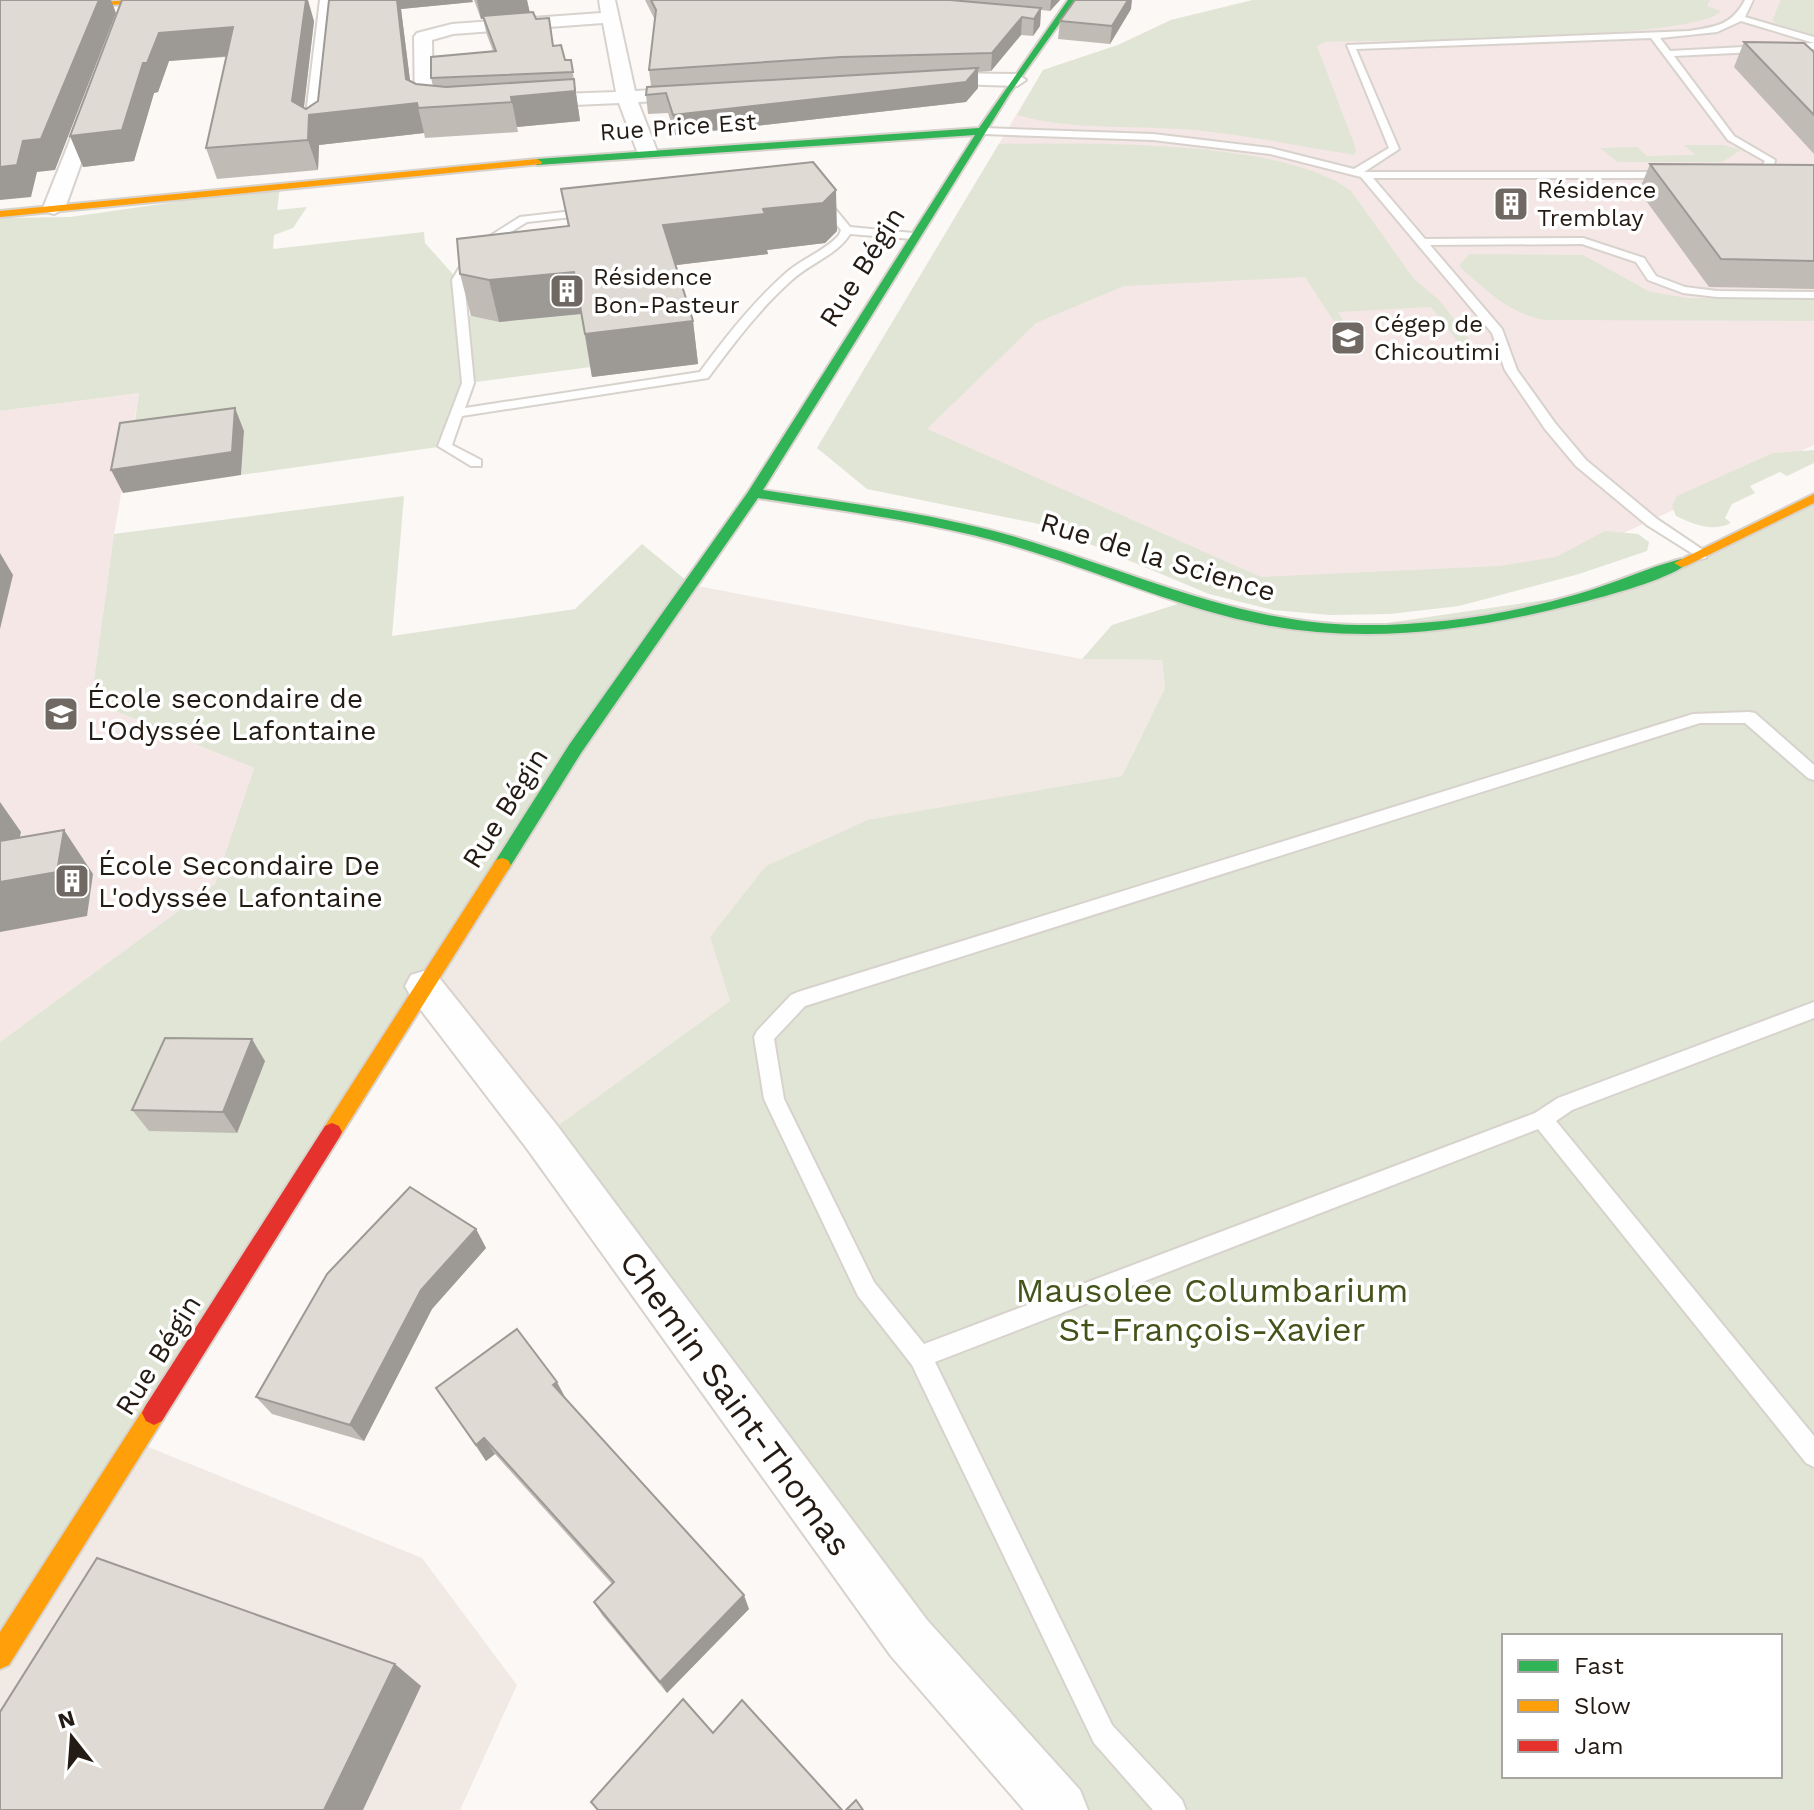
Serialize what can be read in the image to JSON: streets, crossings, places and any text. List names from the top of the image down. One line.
{"streets":{"street":["Rue Price Est","Rue Bégin","Rue de la Science","Chemin Saint-Thomas"]},"crossings":[["Rue Price Est","Rue Bégin"],["Rue Bégin","Rue de la Science"],["Rue Bégin","Chemin Saint-Thomas"]],"parks":["Mausolee Columbarium St-François-Xavier"],"places":{"building":["Résidence Tremblay","Résidence Bon-Pasteur","École Secondaire De L'odyssée Lafontaine"],"school or university":["Cégep de Chicoutimi","École secondaire de L'Odyssée Lafontaine"]},"legend":["Fast","Slow","Jam"],"north":"top"}
